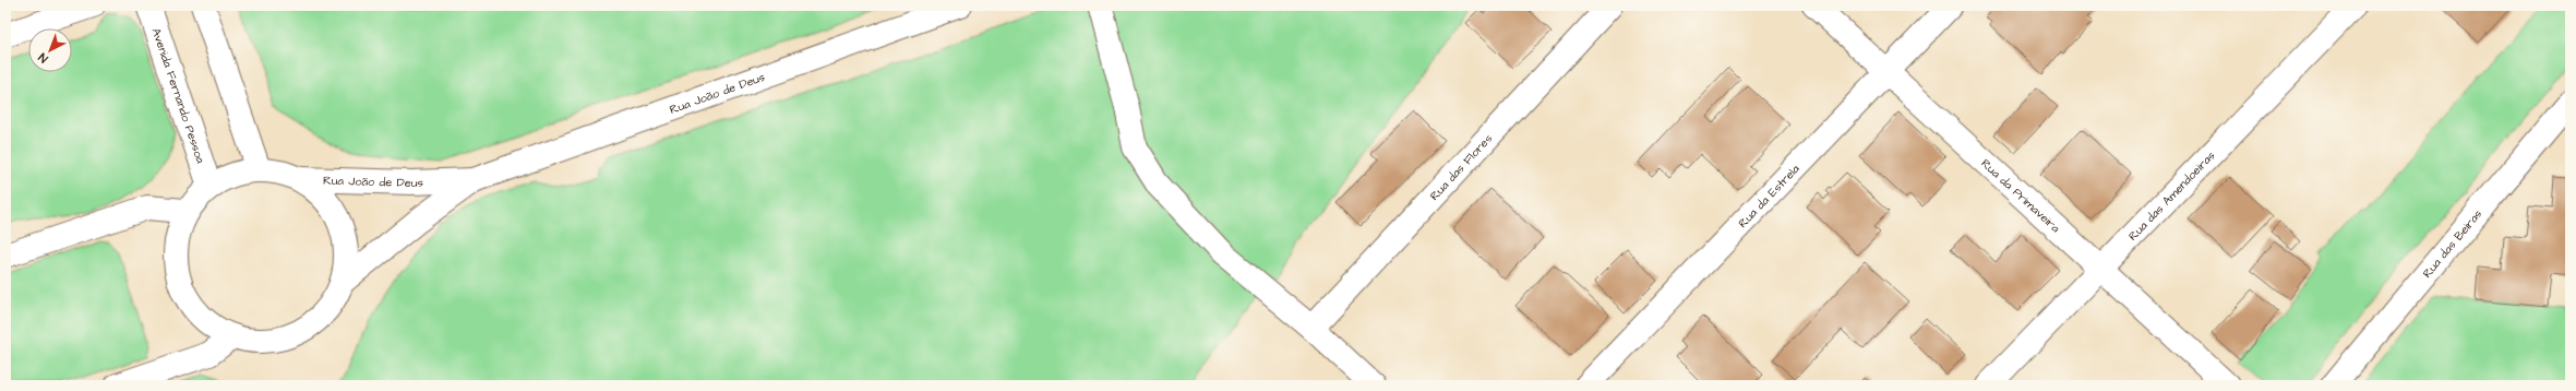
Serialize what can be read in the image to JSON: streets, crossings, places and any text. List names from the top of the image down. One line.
{"streets":{"street":["Rua João de Deus","Avenida Fernando Pessoa","Rua das Flores","Rua da Estrela","Rua da Primaveira","Rua das Amendoeiras","Rua das Beiras"]},"crossings":[["Rua da Estrela","Rua da Primaveira"],["Rua da Primaveira","Rua das Amendoeiras"]],"north":"bottom left"}
